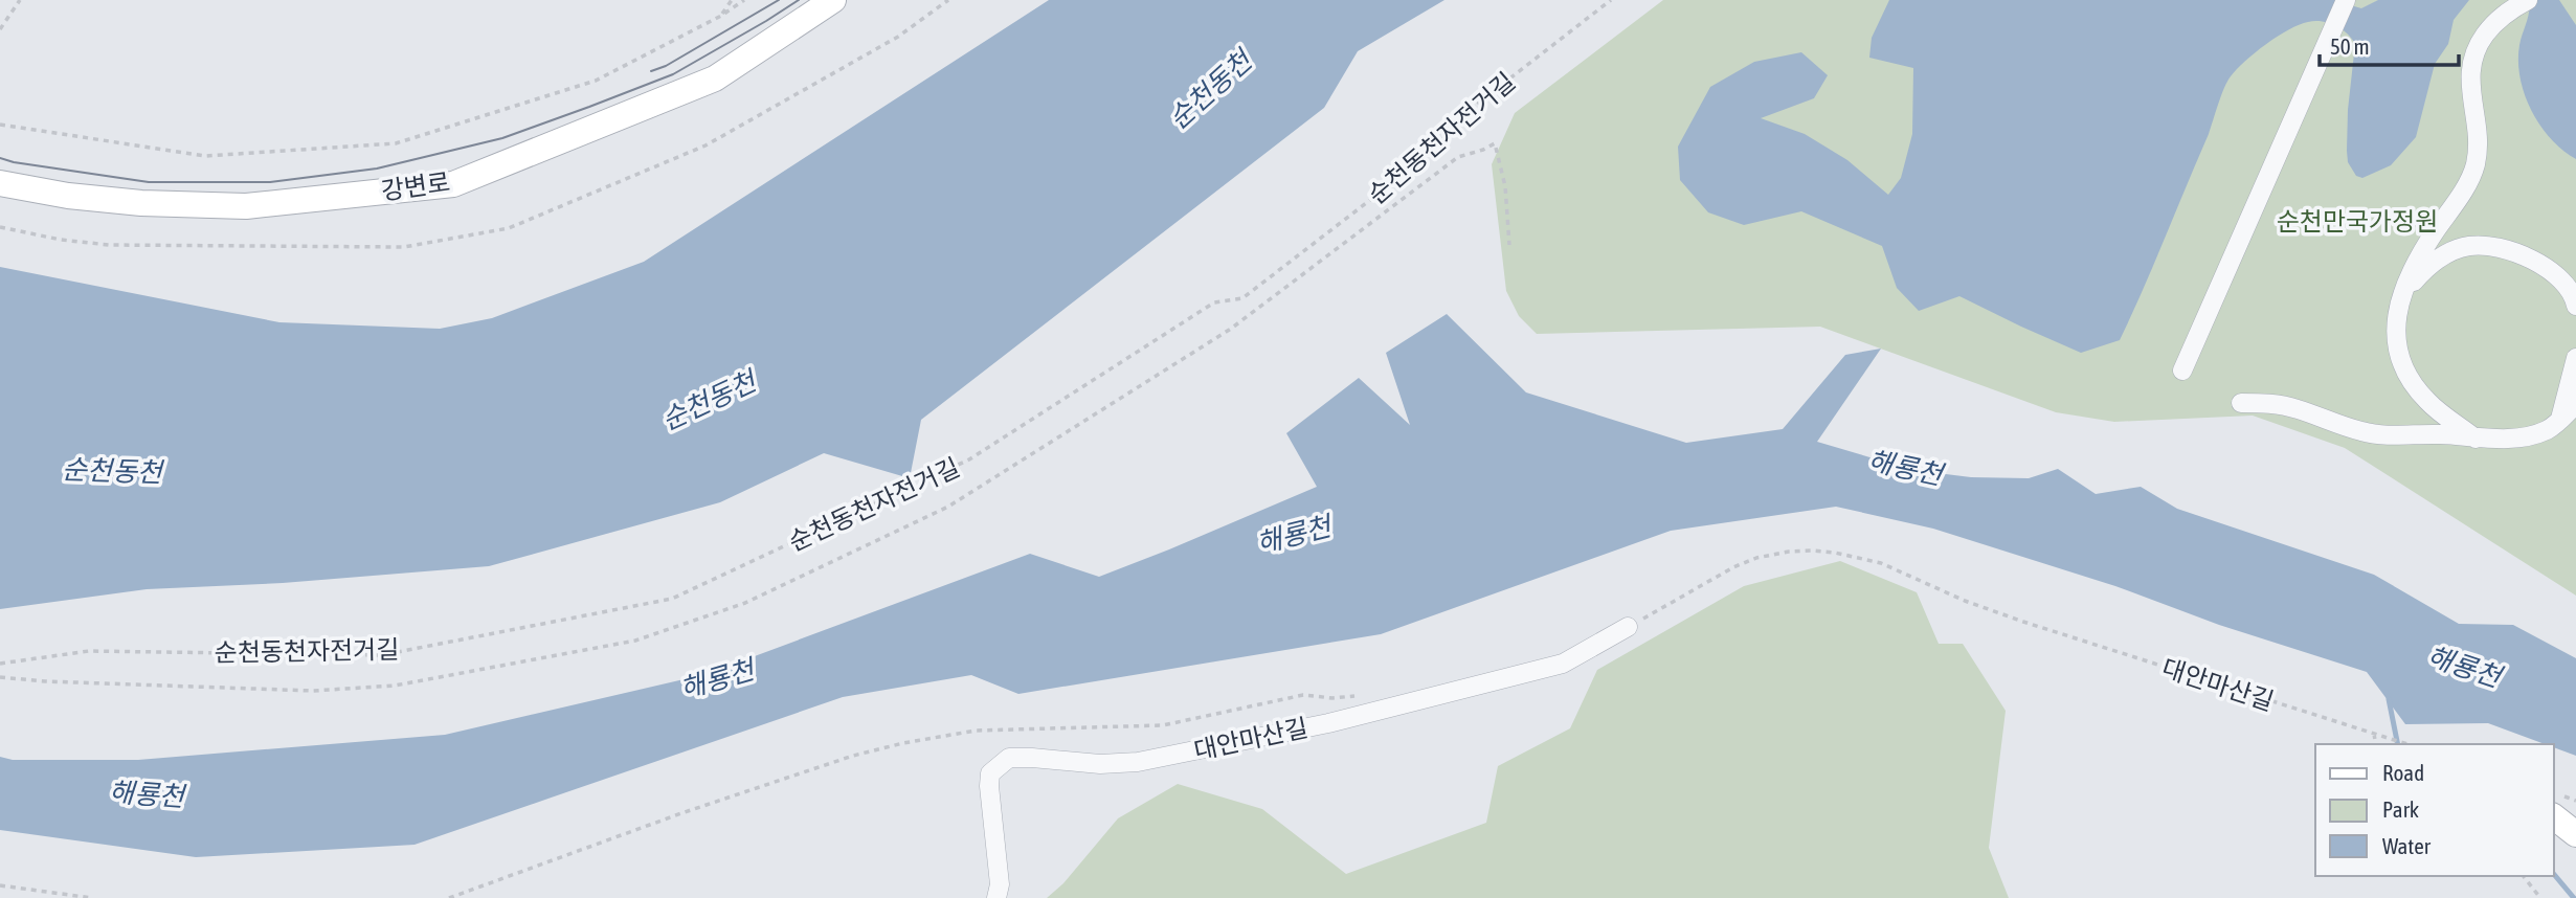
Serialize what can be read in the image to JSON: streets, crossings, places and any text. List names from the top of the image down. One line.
{"streets":{"street":["강변로","대안마산길"],"path":["순천동천자전거길"]},"water":["순천동천","해룡천"],"parks":["순천만국가정원"],"legend":["Road","Park","Water"],"scale_bar":"50 m"}
